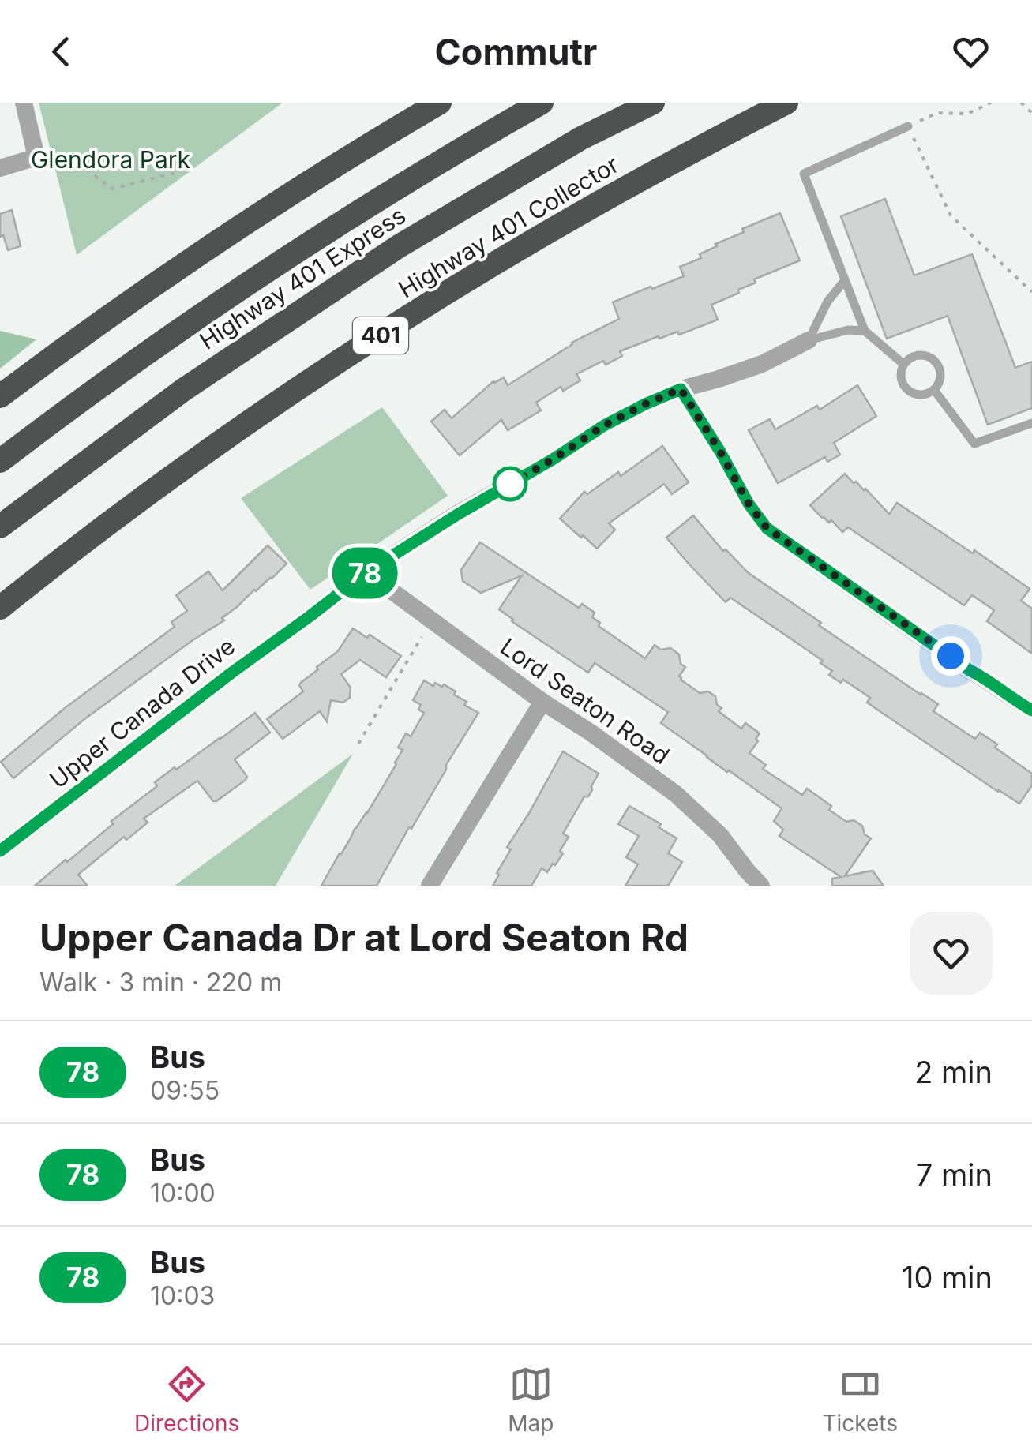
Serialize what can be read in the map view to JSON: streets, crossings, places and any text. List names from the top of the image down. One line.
{"streets":{"highway":["Highway 401 Collector","Highway 401 Express","401"],"street":["Lord Seaton Road","Upper Canada Drive"]},"crossings":[["Lord Seaton Road","Upper Canada Drive"]],"parks":["Glendora Park"],"lines":["bus line 78"],"page":{"header":"Commutr","on_map":"78","heading":["Upper Canada Dr at Lord Seaton Rd","Walk · 3 min · 220 m"],"list":[{"mark":"78","name":"Bus","note":"09:55","value":"2 min"},{"mark":"78","name":"Bus","note":"10:00","value":"7 min"},{"mark":"78","name":"Bus","note":"10:03","value":"10 min"}],"tabs":["Directions","Map","Tickets"]}}
